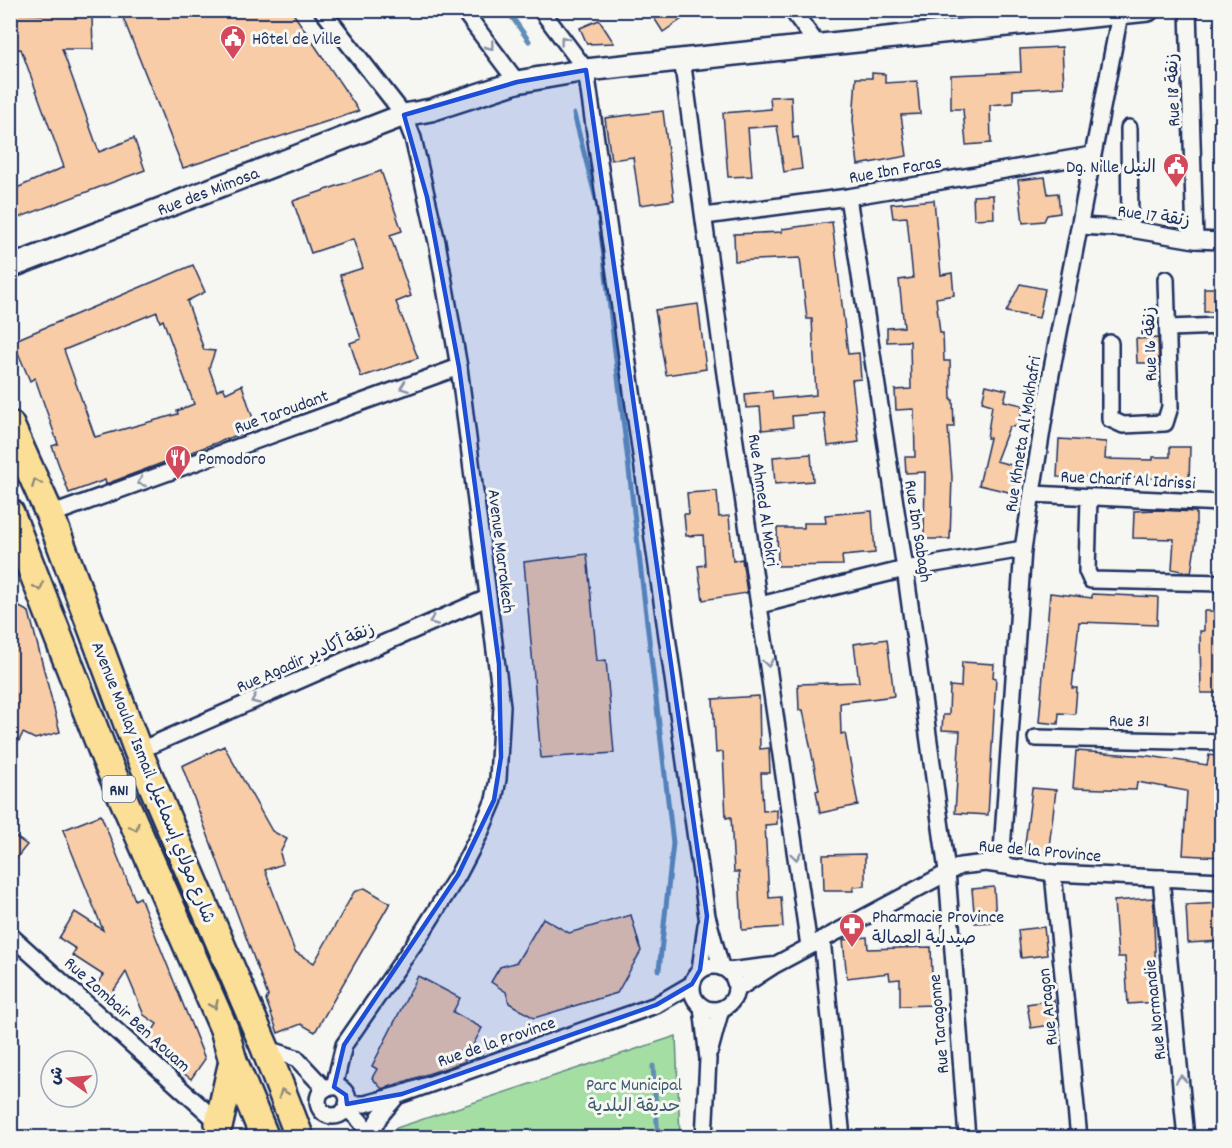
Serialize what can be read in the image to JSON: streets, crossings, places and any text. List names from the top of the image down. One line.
{"streets":{"highway":["Avenue Moulay Ismail شارع مولاي إسماعيل","RN1"],"main road":["Rue des Mimosa"],"street":["Rue 18 زنقة","Rue Ibn Faras","Rue 17 زنقة","Rue 16 زنقة","Rue Taroudant","Rue Khneta Al Mokhafri","Rue Charif Al Idrissi","Rue Ahmed Al Mokri","Rue Ibn Sabagh","Avenue Marrakech","Rue Agadir زنقة أكادير","Rue 31","Rue de la Province","Rue Aragon","Rue Normandie","Rue Zombair Ben Aouam","Rue Taragonne"]},"crossings":[["Rue 18 زنقة","Rue 17 زنقة"],["Rue Ibn Faras","Rue Khneta Al Mokhafri"],["Rue Ibn Faras","Rue Ahmed Al Mokri"],["Rue Ibn Faras","Rue Ibn Sabagh"],["Rue des Mimosa","Rue Khneta Al Mokhafri"],["Rue des Mimosa","Rue Ahmed Al Mokri"],["Rue des Mimosa","Avenue Marrakech"],["Rue 17 زنقة","Rue Khneta Al Mokhafri"],["Rue Taroudant","Avenue Marrakech"],["Rue Taroudant","Avenue Moulay Ismail شارع مولاي إسماعيل"],["Rue Khneta Al Mokhafri","Rue Charif Al Idrissi"],["Rue Khneta Al Mokhafri","Rue de la Province"],["Rue Ahmed Al Mokri","Rue de la Province"],["Rue Ibn Sabagh","Rue de la Province"],["Rue Ibn Sabagh","Rue Taragonne"],["Avenue Marrakech","Rue Agadir زنقة أكادير"],["Avenue Marrakech","Rue de la Province"],["Rue Agadir زنقة أكادير","Avenue Moulay Ismail شارع مولاي إسماعيل"],["Rue de la Province","Rue Aragon"],["Rue de la Province","Rue Normandie"],["Rue de la Province","Rue Taragonne"]],"one_way":["Rue Taroudant","Rue Agadir زنقة أكادير","Rue Normandie"],"parks":["Parc Municipal حديقة البلدية"],"places":{"public building":["Hôtel de Ville","Dg. Nille النيل"],"restaurant":["Pomodoro"],"pharmacy":["Pharmacie Province صيدلية العمالة"]},"north":"left"}
